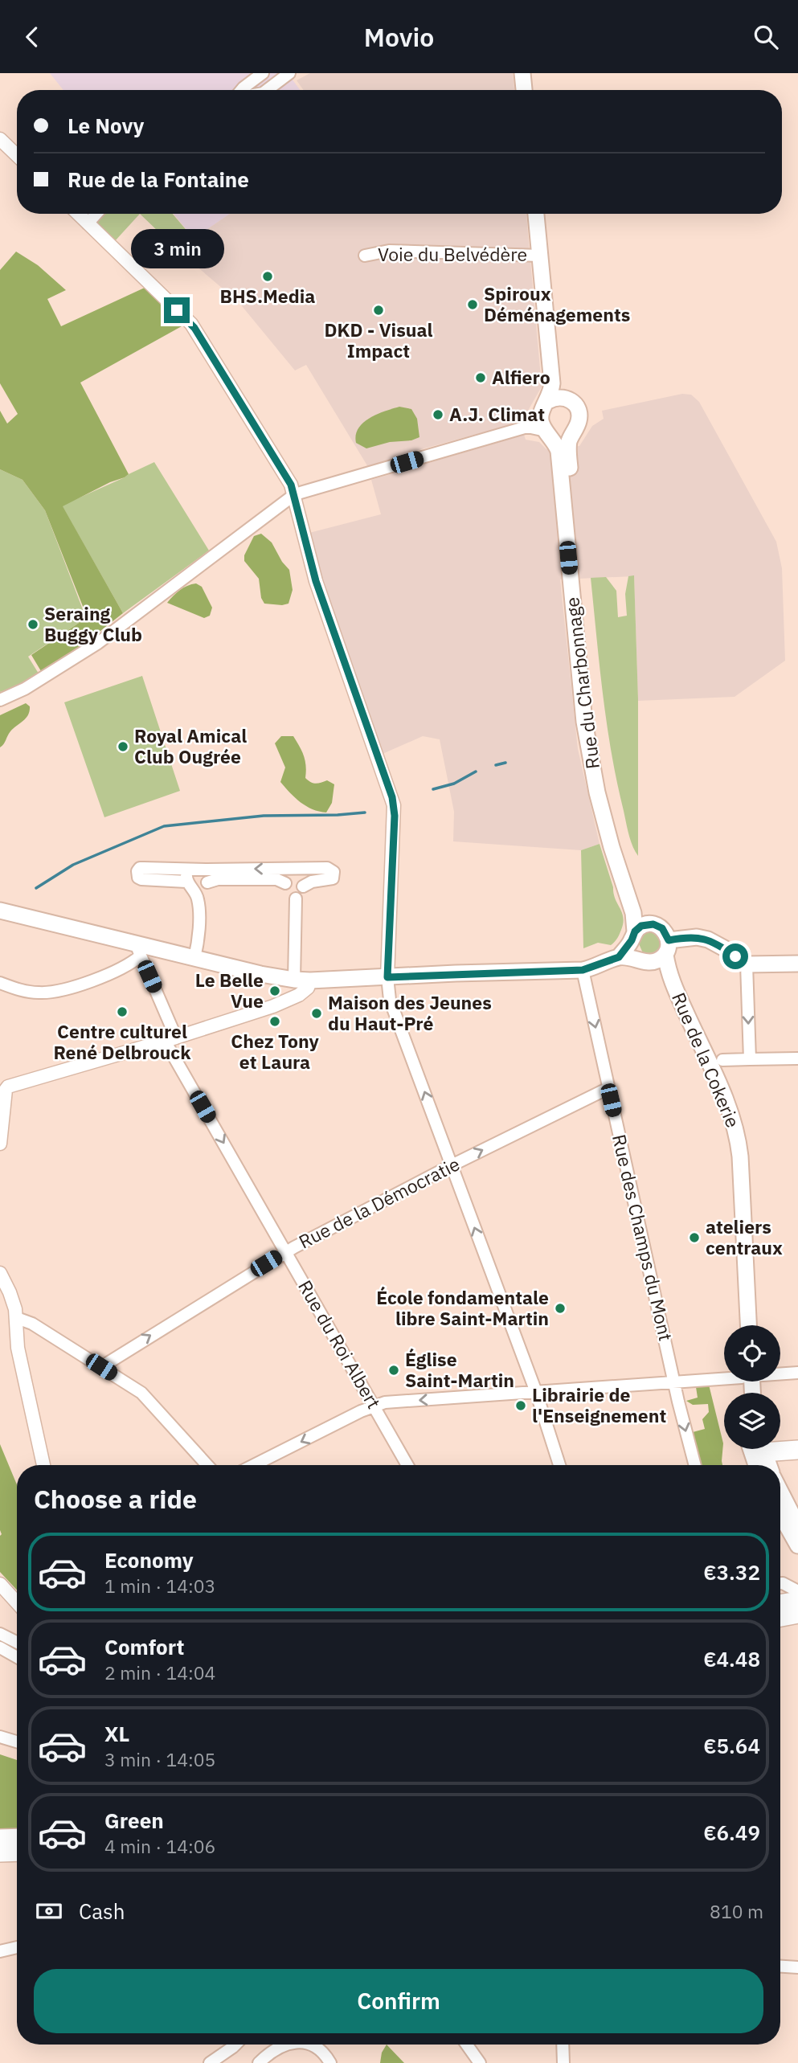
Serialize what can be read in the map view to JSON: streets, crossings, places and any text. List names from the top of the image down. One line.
{"streets":{"main road":["Rue du Charbonnage","Rue de la Cokerie"],"street":["Voie du Belvédère","Rue de la Démocratie","Rue des Champs du Mont","Rue du Roi Albert"]},"crossings":[["Voie du Belvédère","Rue du Charbonnage"],["Rue du Charbonnage","Rue de la Cokerie"],["Rue de la Démocratie","Rue des Champs du Mont"],["Rue de la Démocratie","Rue du Roi Albert"]],"one_way":["Rue de la Démocratie","Rue des Champs du Mont","Rue du Roi Albert"],"places":["BHS.Media","Spiroux Déménagements","DKD - Visual Impact","Alfiero","A.J. Climat","Seraing Buggy Club","Royal Amical Club Ougrée","Le Belle Vue","Centre culturel René Delbrouck","Maison des Jeunes du Haut-Pré","Chez Tony et Laura","ateliers centraux","École fondamentale libre Saint-Martin","Église Saint-Martin","Librairie de l'Enseignement"],"page":{"header":"Movio","banner":["Le Novy","Rue de la Fontaine"],"bubble":"3 min","heading":"Choose a ride","list":[{"name":"Economy","note":"1 min · 14:03","value":"€3.32"},{"name":"Comfort","note":"2 min · 14:04","value":"€4.48"},{"name":"XL","note":"3 min · 14:05","value":"€5.64"},{"name":"Green","note":"4 min · 14:06","value":"€6.49"}],"pay":["Cash","810 m"],"buttons":"Confirm"}}
